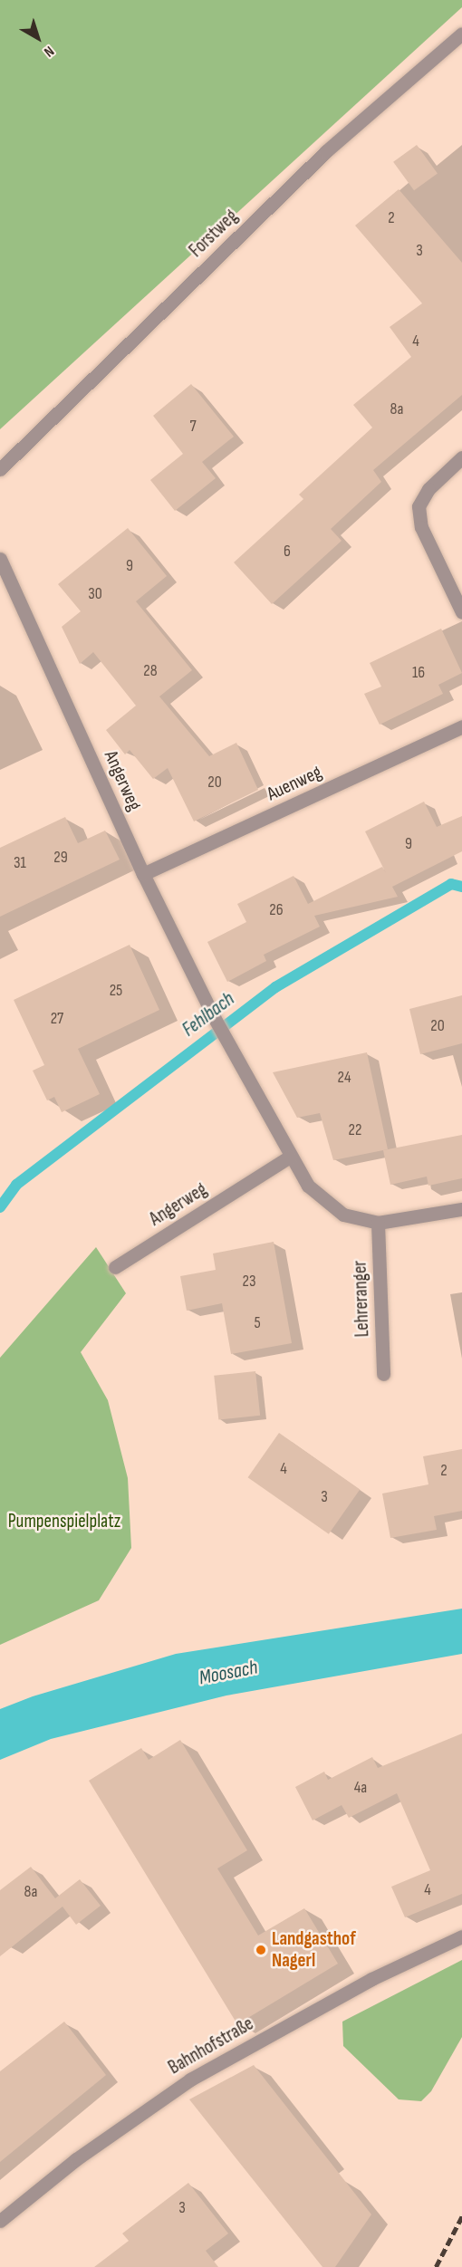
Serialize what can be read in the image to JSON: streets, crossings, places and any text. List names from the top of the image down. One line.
{"streets":{"street":["Forstweg","Angerweg","Auenweg","Lehreranger","Bahnhofstraße"]},"crossings":[["Angerweg","Auenweg"]],"water":["Fehlbach","Moosach"],"parks":["Pumpenspielplatz"],"places":["Landgasthof Nagerl"],"house_numbers":["2","3","4","8a","7","6","9","30","28","16","20","9","29","31","26","25","27","20","24","22","23","5","4","2","3","4a","4","8a","3"],"north":"bottom right"}
